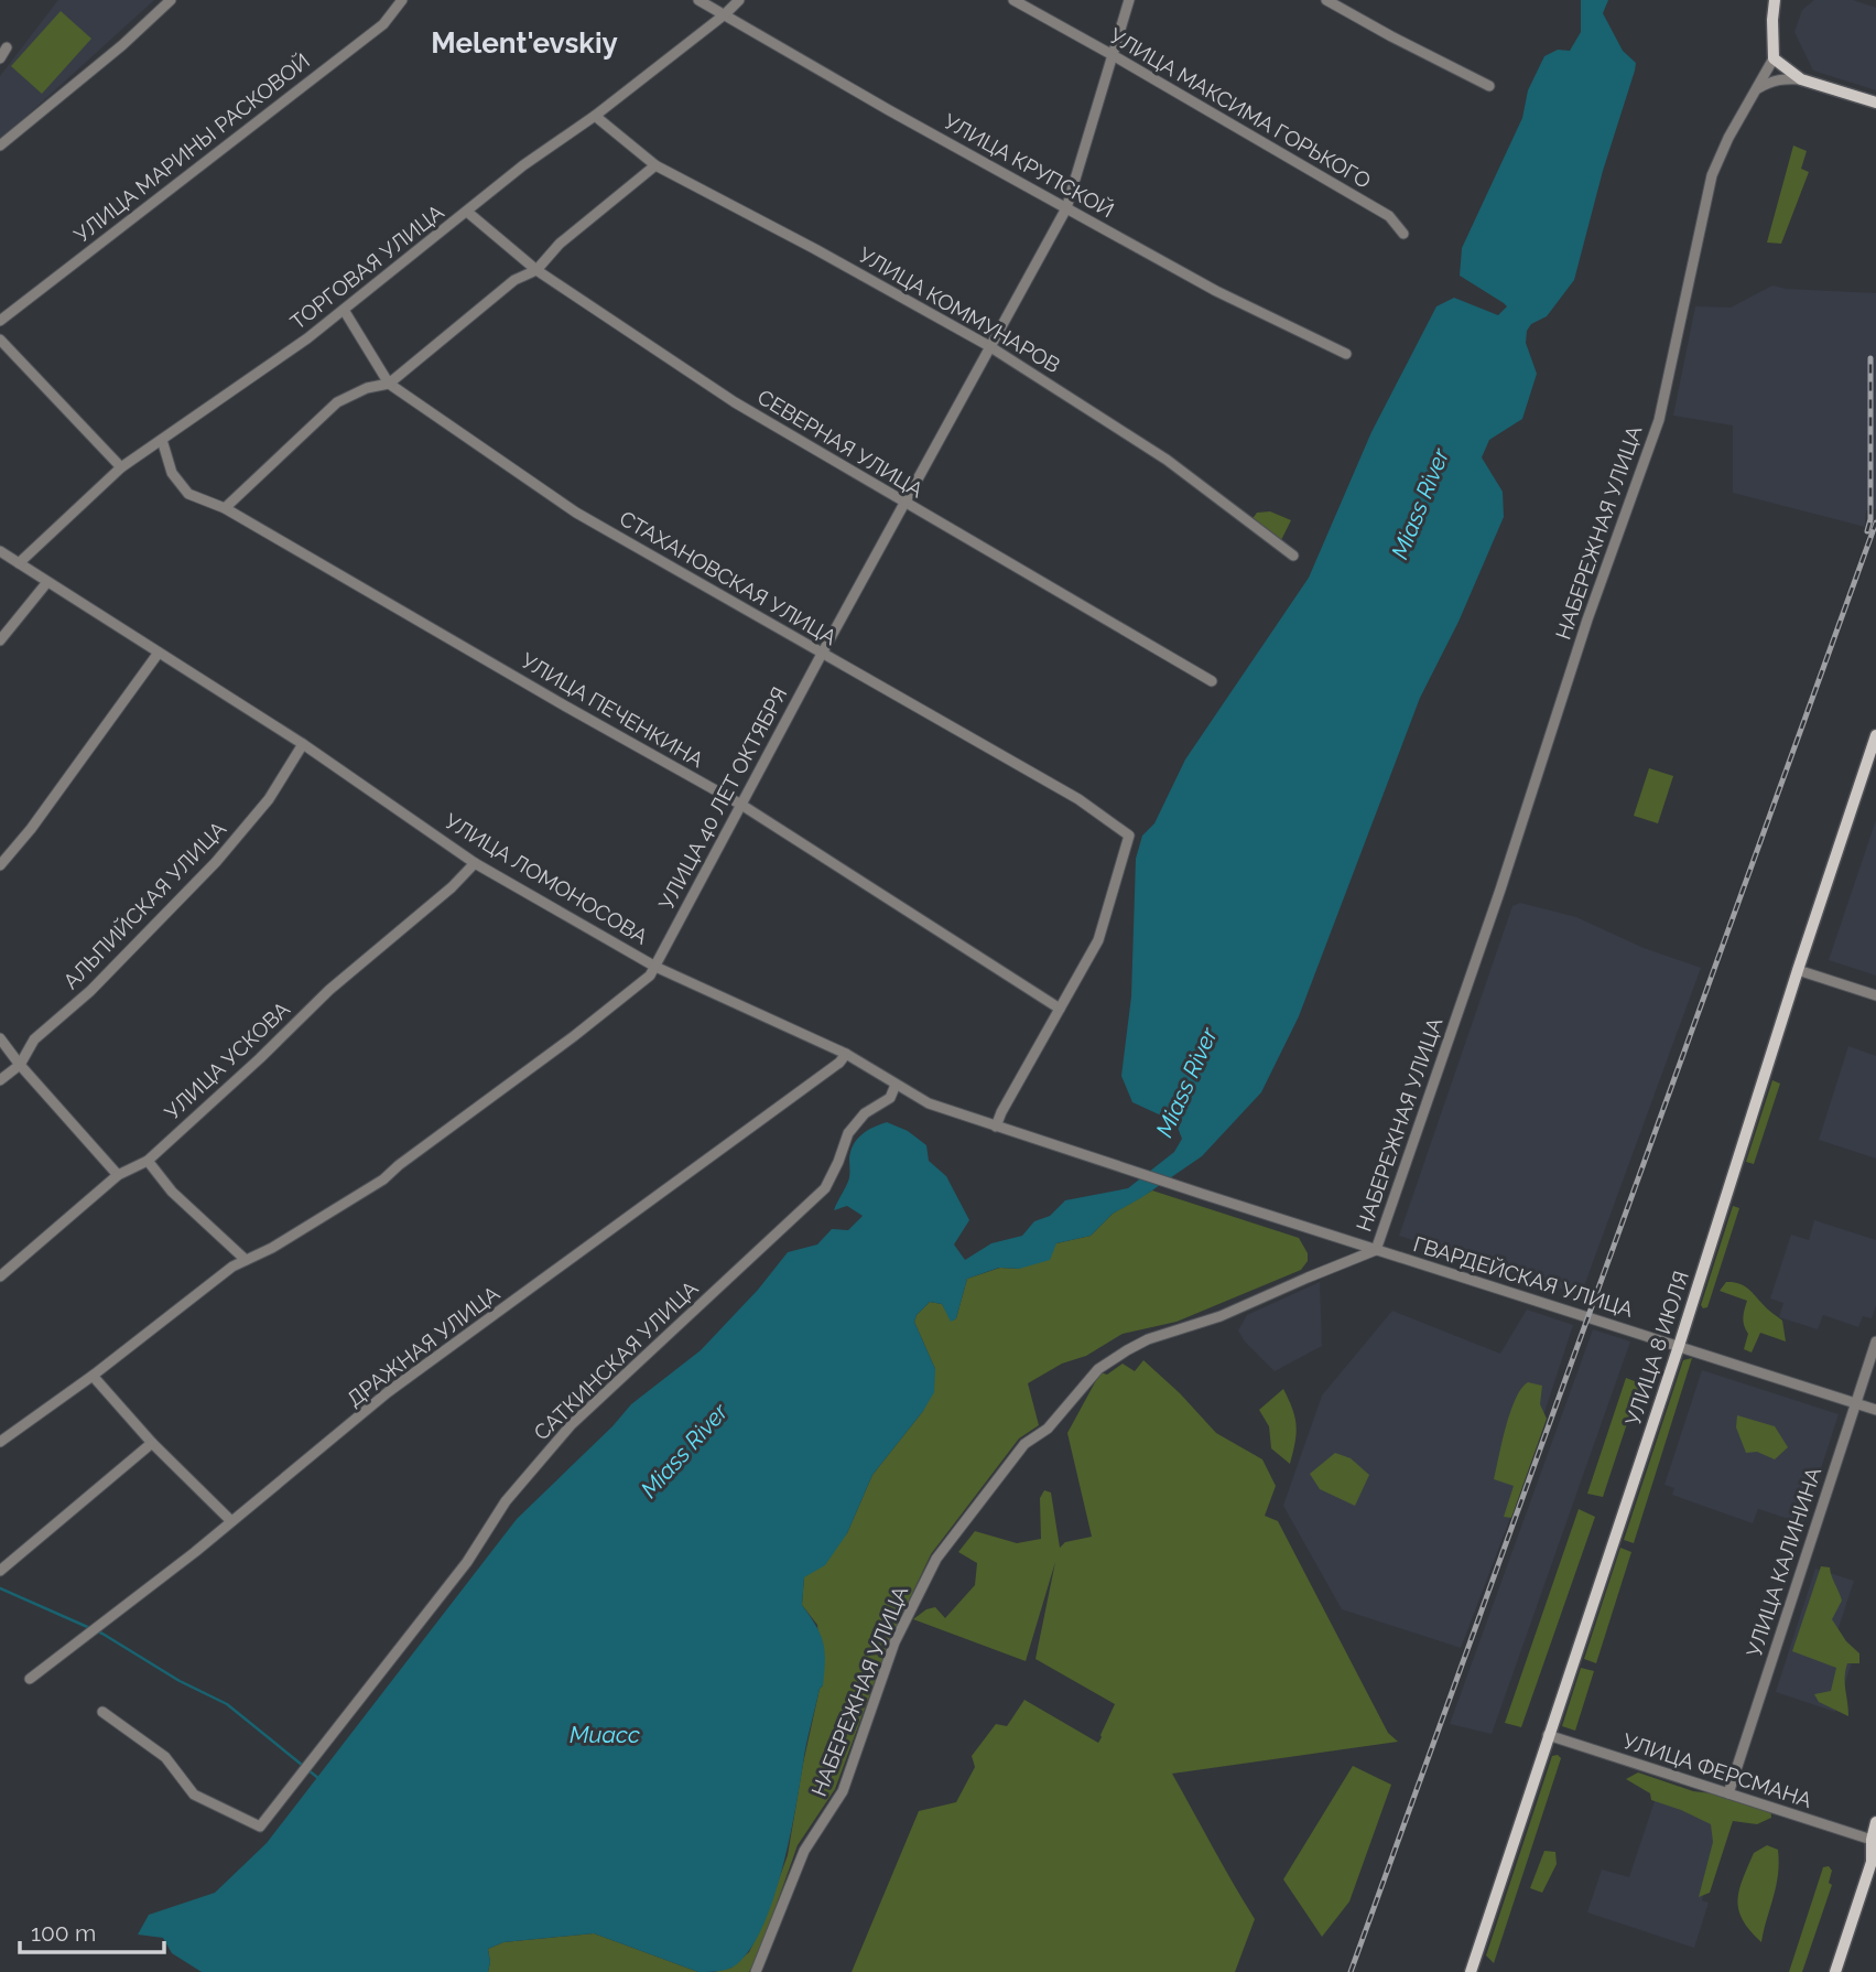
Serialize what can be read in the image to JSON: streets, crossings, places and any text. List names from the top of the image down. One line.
{"streets":{"main road":["УЛИЦА 8 ИЮЛЯ"],"street":["УЛИЦА МАКСИМА ГОРЬКОГО","УЛИЦА МАРИНЫ РАСКОВОЙ","УЛИЦА КРУПСКОЙ","ТОРГОВАЯ УЛИЦА","УЛИЦА КОММУНАРОВ","СЕВЕРНАЯ УЛИЦА","НАБЕРЕЖНАЯ УЛИЦА","СТАХАНОВСКАЯ УЛИЦА","УЛИЦА ПЕЧЕНКИНА","УЛИЦА 40 ЛЕТ ОКТЯБРЯ","УЛИЦА ЛОМОНОСОВА","АЛЬПИЙСКАЯ УЛИЦА","УЛИЦА УСКОВА","ГВАРДЕЙСКАЯ УЛИЦА","ДРАЖНАЯ УЛИЦА","САТКИНСКАЯ УЛИЦА","УЛИЦА КАЛИНИНА","УЛИЦА ФЕРСМАНА"]},"crossings":[["УЛИЦА МАКСИМА ГОРЬКОГО","УЛИЦА 40 ЛЕТ ОКТЯБРЯ"],["УЛИЦА КРУПСКОЙ","ТОРГОВАЯ УЛИЦА"],["УЛИЦА КРУПСКОЙ","УЛИЦА 40 ЛЕТ ОКТЯБРЯ"],["ТОРГОВАЯ УЛИЦА","УЛИЦА КОММУНАРОВ"],["ТОРГОВАЯ УЛИЦА","СЕВЕРНАЯ УЛИЦА"],["ТОРГОВАЯ УЛИЦА","СТАХАНОВСКАЯ УЛИЦА"],["ТОРГОВАЯ УЛИЦА","УЛИЦА ПЕЧЕНКИНА"],["ТОРГОВАЯ УЛИЦА","УЛИЦА ЛОМОНОСОВА"],["УЛИЦА КОММУНАРОВ","УЛИЦА 40 ЛЕТ ОКТЯБРЯ"],["СЕВЕРНАЯ УЛИЦА","УЛИЦА 40 ЛЕТ ОКТЯБРЯ"],["НАБЕРЕЖНАЯ УЛИЦА","ГВАРДЕЙСКАЯ УЛИЦА"],["СТАХАНОВСКАЯ УЛИЦА","УЛИЦА ПЕЧЕНКИНА"],["СТАХАНОВСКАЯ УЛИЦА","УЛИЦА 40 ЛЕТ ОКТЯБРЯ"],["УЛИЦА ПЕЧЕНКИНА","УЛИЦА 40 ЛЕТ ОКТЯБРЯ"],["УЛИЦА 40 ЛЕТ ОКТЯБРЯ","УЛИЦА ЛОМОНОСОВА"],["УЛИЦА ЛОМОНОСОВА","АЛЬПИЙСКАЯ УЛИЦА"],["УЛИЦА ЛОМОНОСОВА","УЛИЦА УСКОВА"],["УЛИЦА ЛОМОНОСОВА","ГВАРДЕЙСКАЯ УЛИЦА"],["УЛИЦА ЛОМОНОСОВА","ДРАЖНАЯ УЛИЦА"],["УЛИЦА ЛОМОНОСОВА","САТКИНСКАЯ УЛИЦА"],["ГВАРДЕЙСКАЯ УЛИЦА","УЛИЦА 8 ИЮЛЯ"],["ГВАРДЕЙСКАЯ УЛИЦА","УЛИЦА КАЛИНИНА"],["УЛИЦА 8 ИЮЛЯ","УЛИЦА ФЕРСМАНА"],["УЛИЦА КАЛИНИНА","УЛИЦА ФЕРСМАНА"]],"districts":["Melent'evskiy"],"water":["Miass River","Миасс"],"scale_bar":"100 m"}
